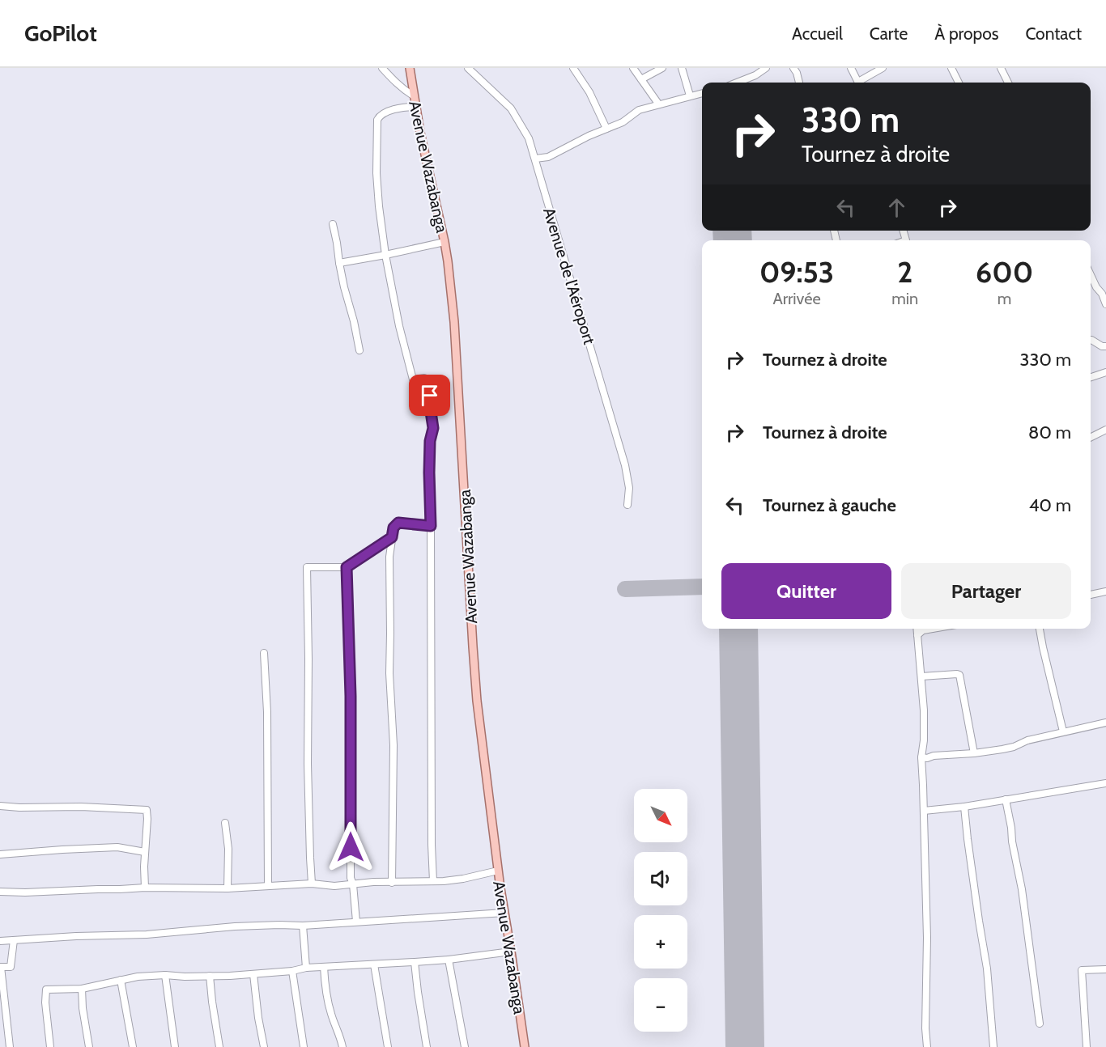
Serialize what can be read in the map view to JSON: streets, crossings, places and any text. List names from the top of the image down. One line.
{"streets":{"main road":["Avenue Wazabanga"],"street":["Avenue de l'Aéroport"]},"north":"bottom right","page":{"header":"GoPilot","nav":["Accueil","Carte","À propos","Contact"],"turn":["330 m","Tournez à droite"],"eta":["09:53","Arrivée","2","min","600","m"],"list":[{"name":"Tournez à droite","value":"330 m"},{"name":"Tournez à droite","value":"80 m"},{"name":"Tournez à gauche","value":"40 m"}],"buttons":["Quitter","Partager"],"map_buttons":["+","−"]}}
